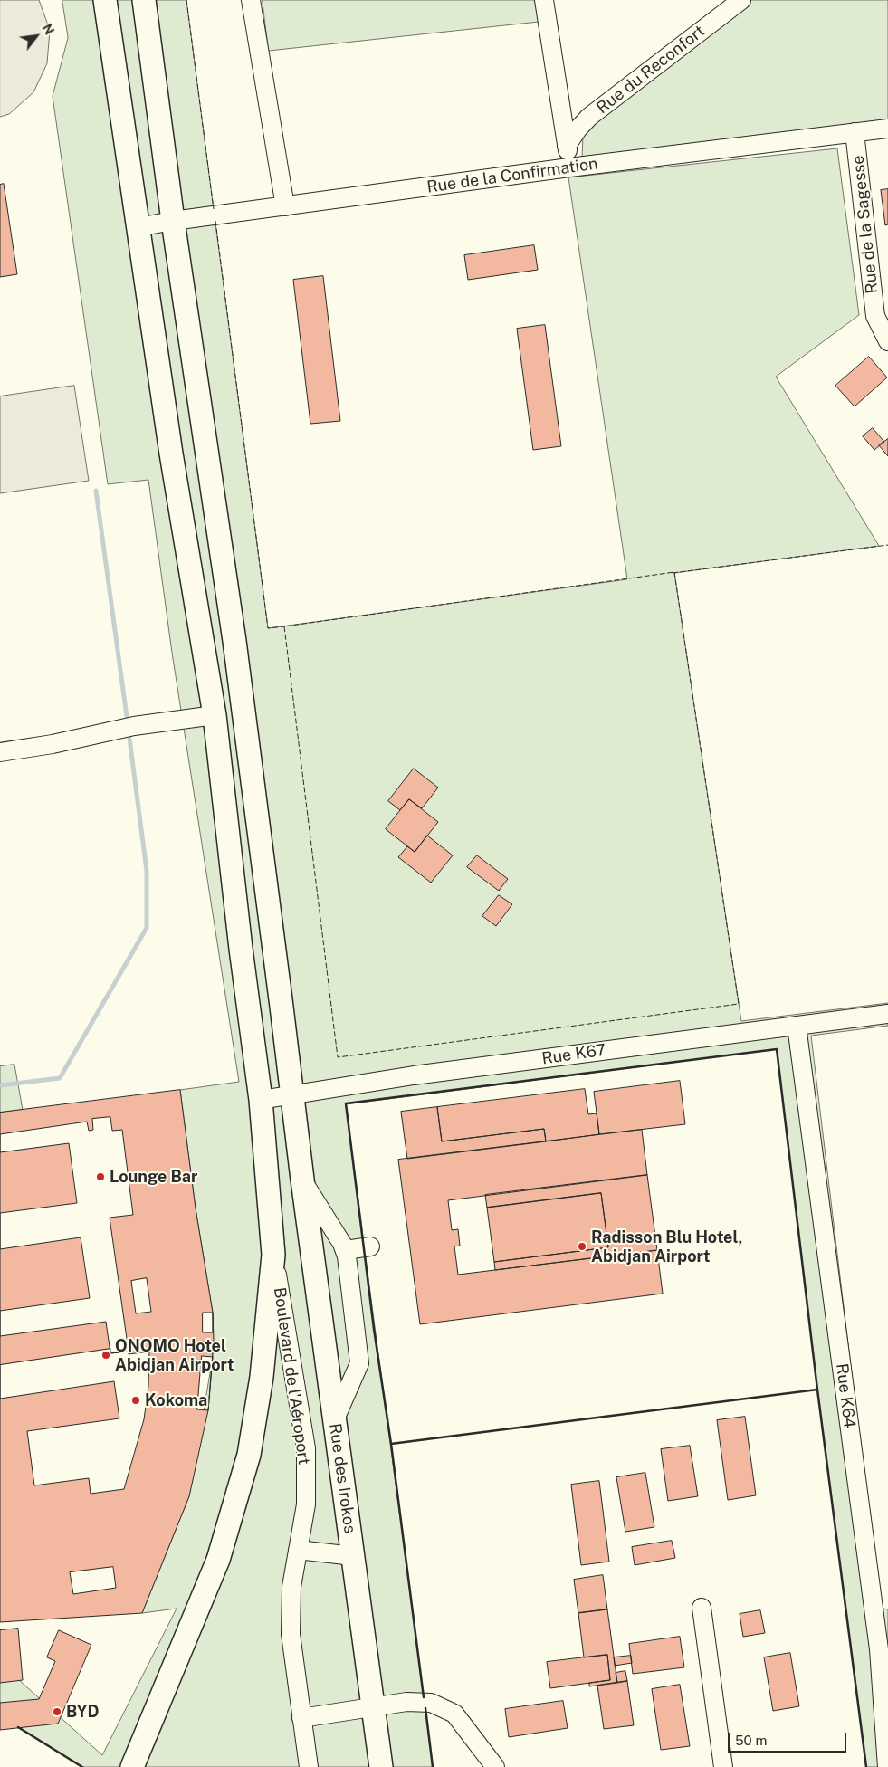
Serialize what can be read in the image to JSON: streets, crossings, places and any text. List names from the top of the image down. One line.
{"streets":{"main road":["Rue des Irokos"],"street":["Rue du Reconfort","Rue de la Confirmation","Rue de la Sagesse","Rue K67","Boulevard de l'Aéroport","Rue K64"]},"crossings":[["Rue de la Confirmation","Rue de la Sagesse"],["Rue de la Confirmation","Rue des Irokos"],["Rue K67","Rue K64"],["Rue K67","Rue des Irokos"]],"places":["Lounge Bar","Radisson Blu Hotel, Abidjan Airport","ONOMO Hotel Abidjan Airport","Kokoma","BYD"],"scale_bar":"50 m","north":"top right"}
